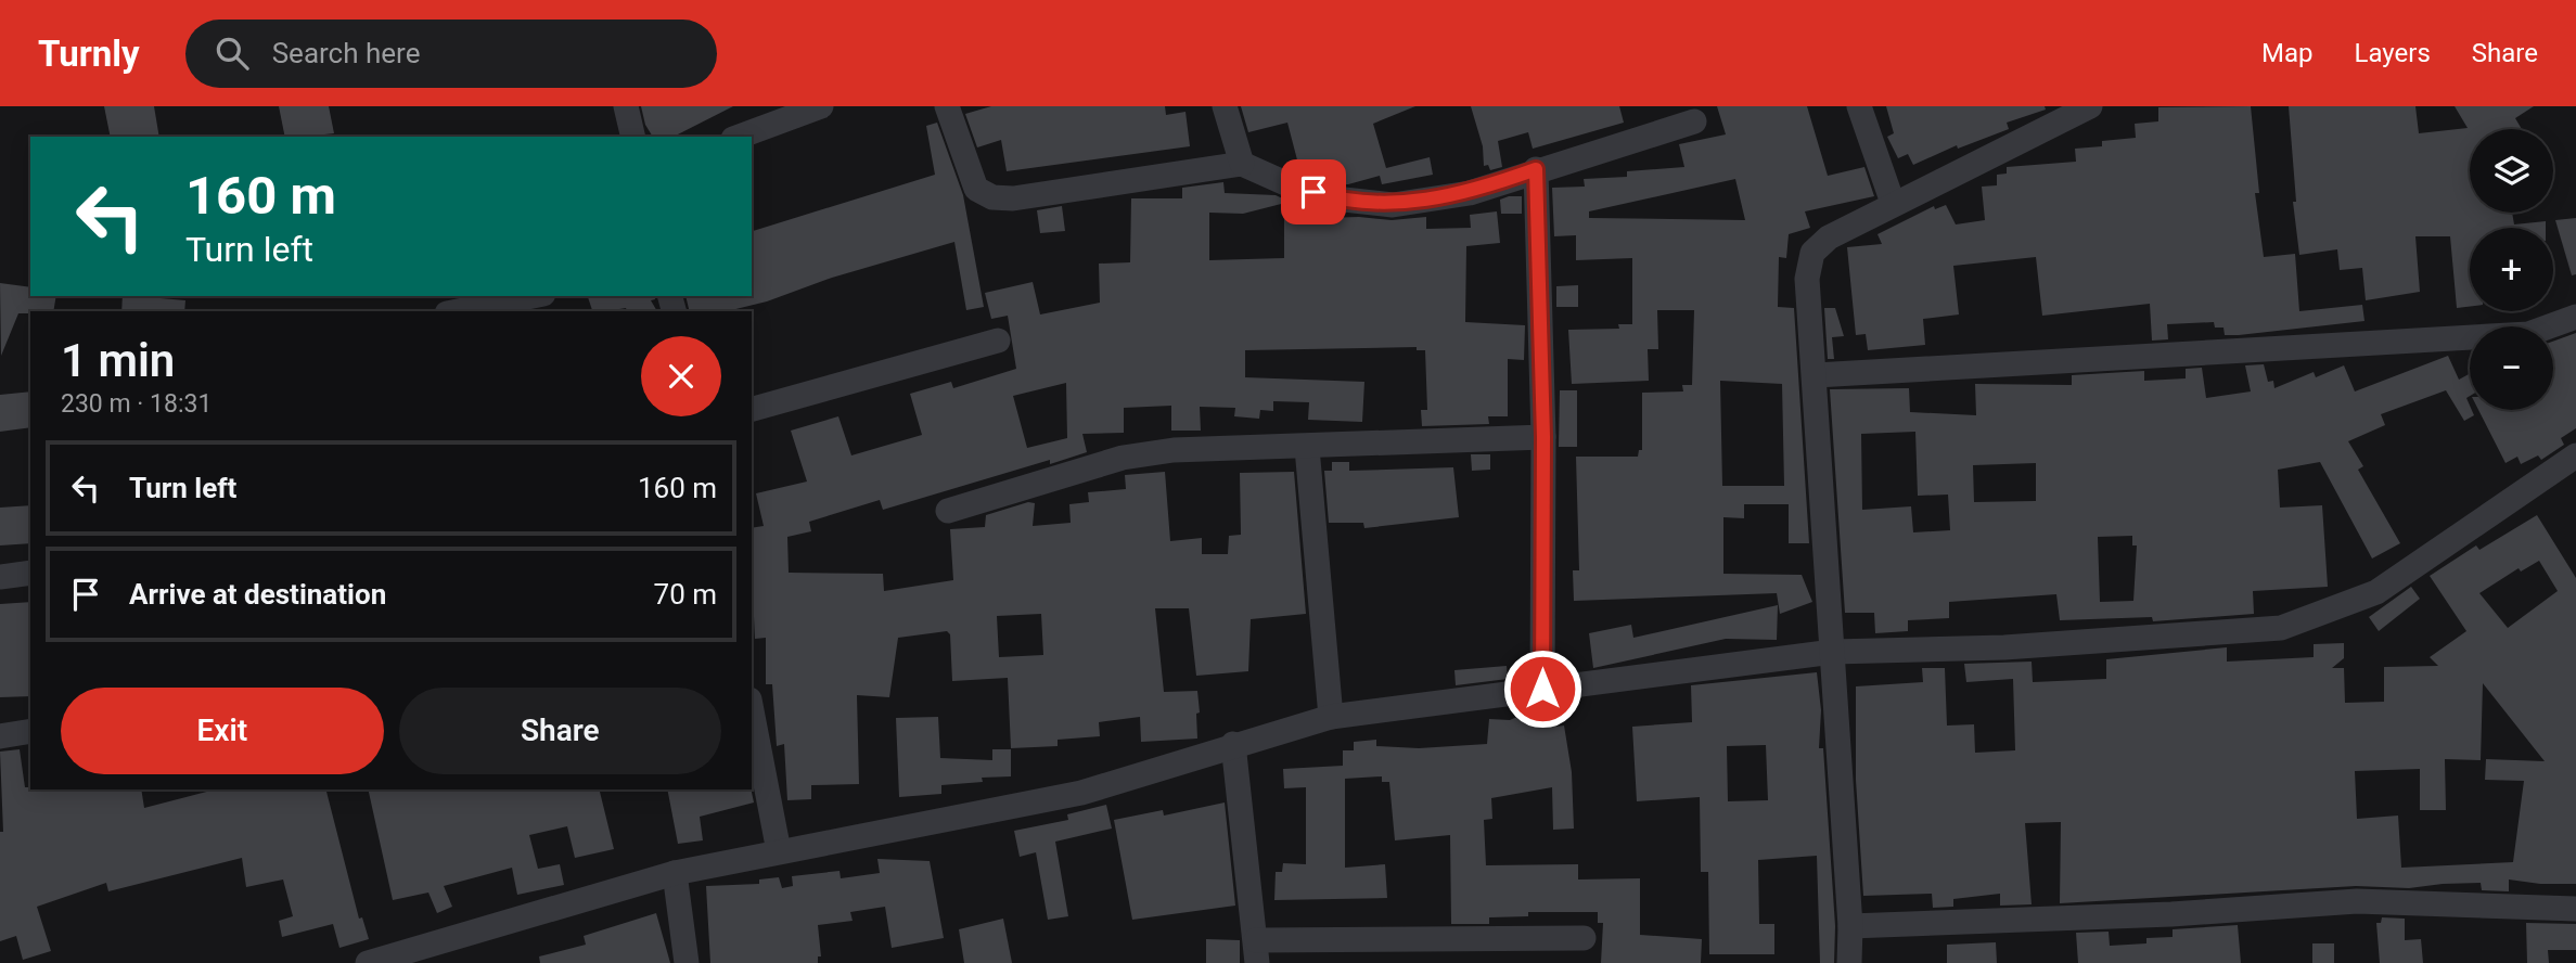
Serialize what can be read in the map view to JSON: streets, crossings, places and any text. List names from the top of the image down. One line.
{"page":{"header":"Turnly","search":"Search here","nav":["Map","Layers","Share"],"map_buttons":["+","−"],"turn":["160 m","Turn left"],"heading":["1 min","230 m · 18:31"],"list":[{"name":"Turn left","value":"160 m"},{"name":"Arrive at destination","value":"70 m"}],"buttons":["Exit","Share"]}}
